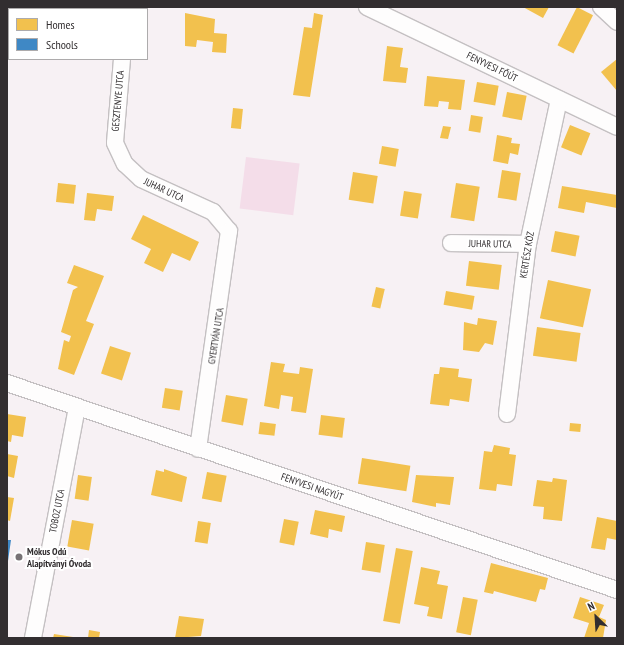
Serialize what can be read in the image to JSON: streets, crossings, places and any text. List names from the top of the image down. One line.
{"streets":{"street":["FENYVESI FŐÚT","GESZTENYE UTCA","JUHAR UTCA","KERTÉSZ KÖZ","GYERTYÁN UTCA","FENYVESI NAGYÚT","TOBOZ UTCA"]},"crossings":[["FENYVESI FŐÚT","KERTÉSZ KÖZ"],["GESZTENYE UTCA","JUHAR UTCA"],["JUHAR UTCA","KERTÉSZ KÖZ"],["JUHAR UTCA","GYERTYÁN UTCA"],["GYERTYÁN UTCA","FENYVESI NAGYÚT"],["FENYVESI NAGYÚT","TOBOZ UTCA"]],"places":["Mókus Odú Alapítványi Óvoda"],"legend":["Homes","Schools"],"north":"top left"}
